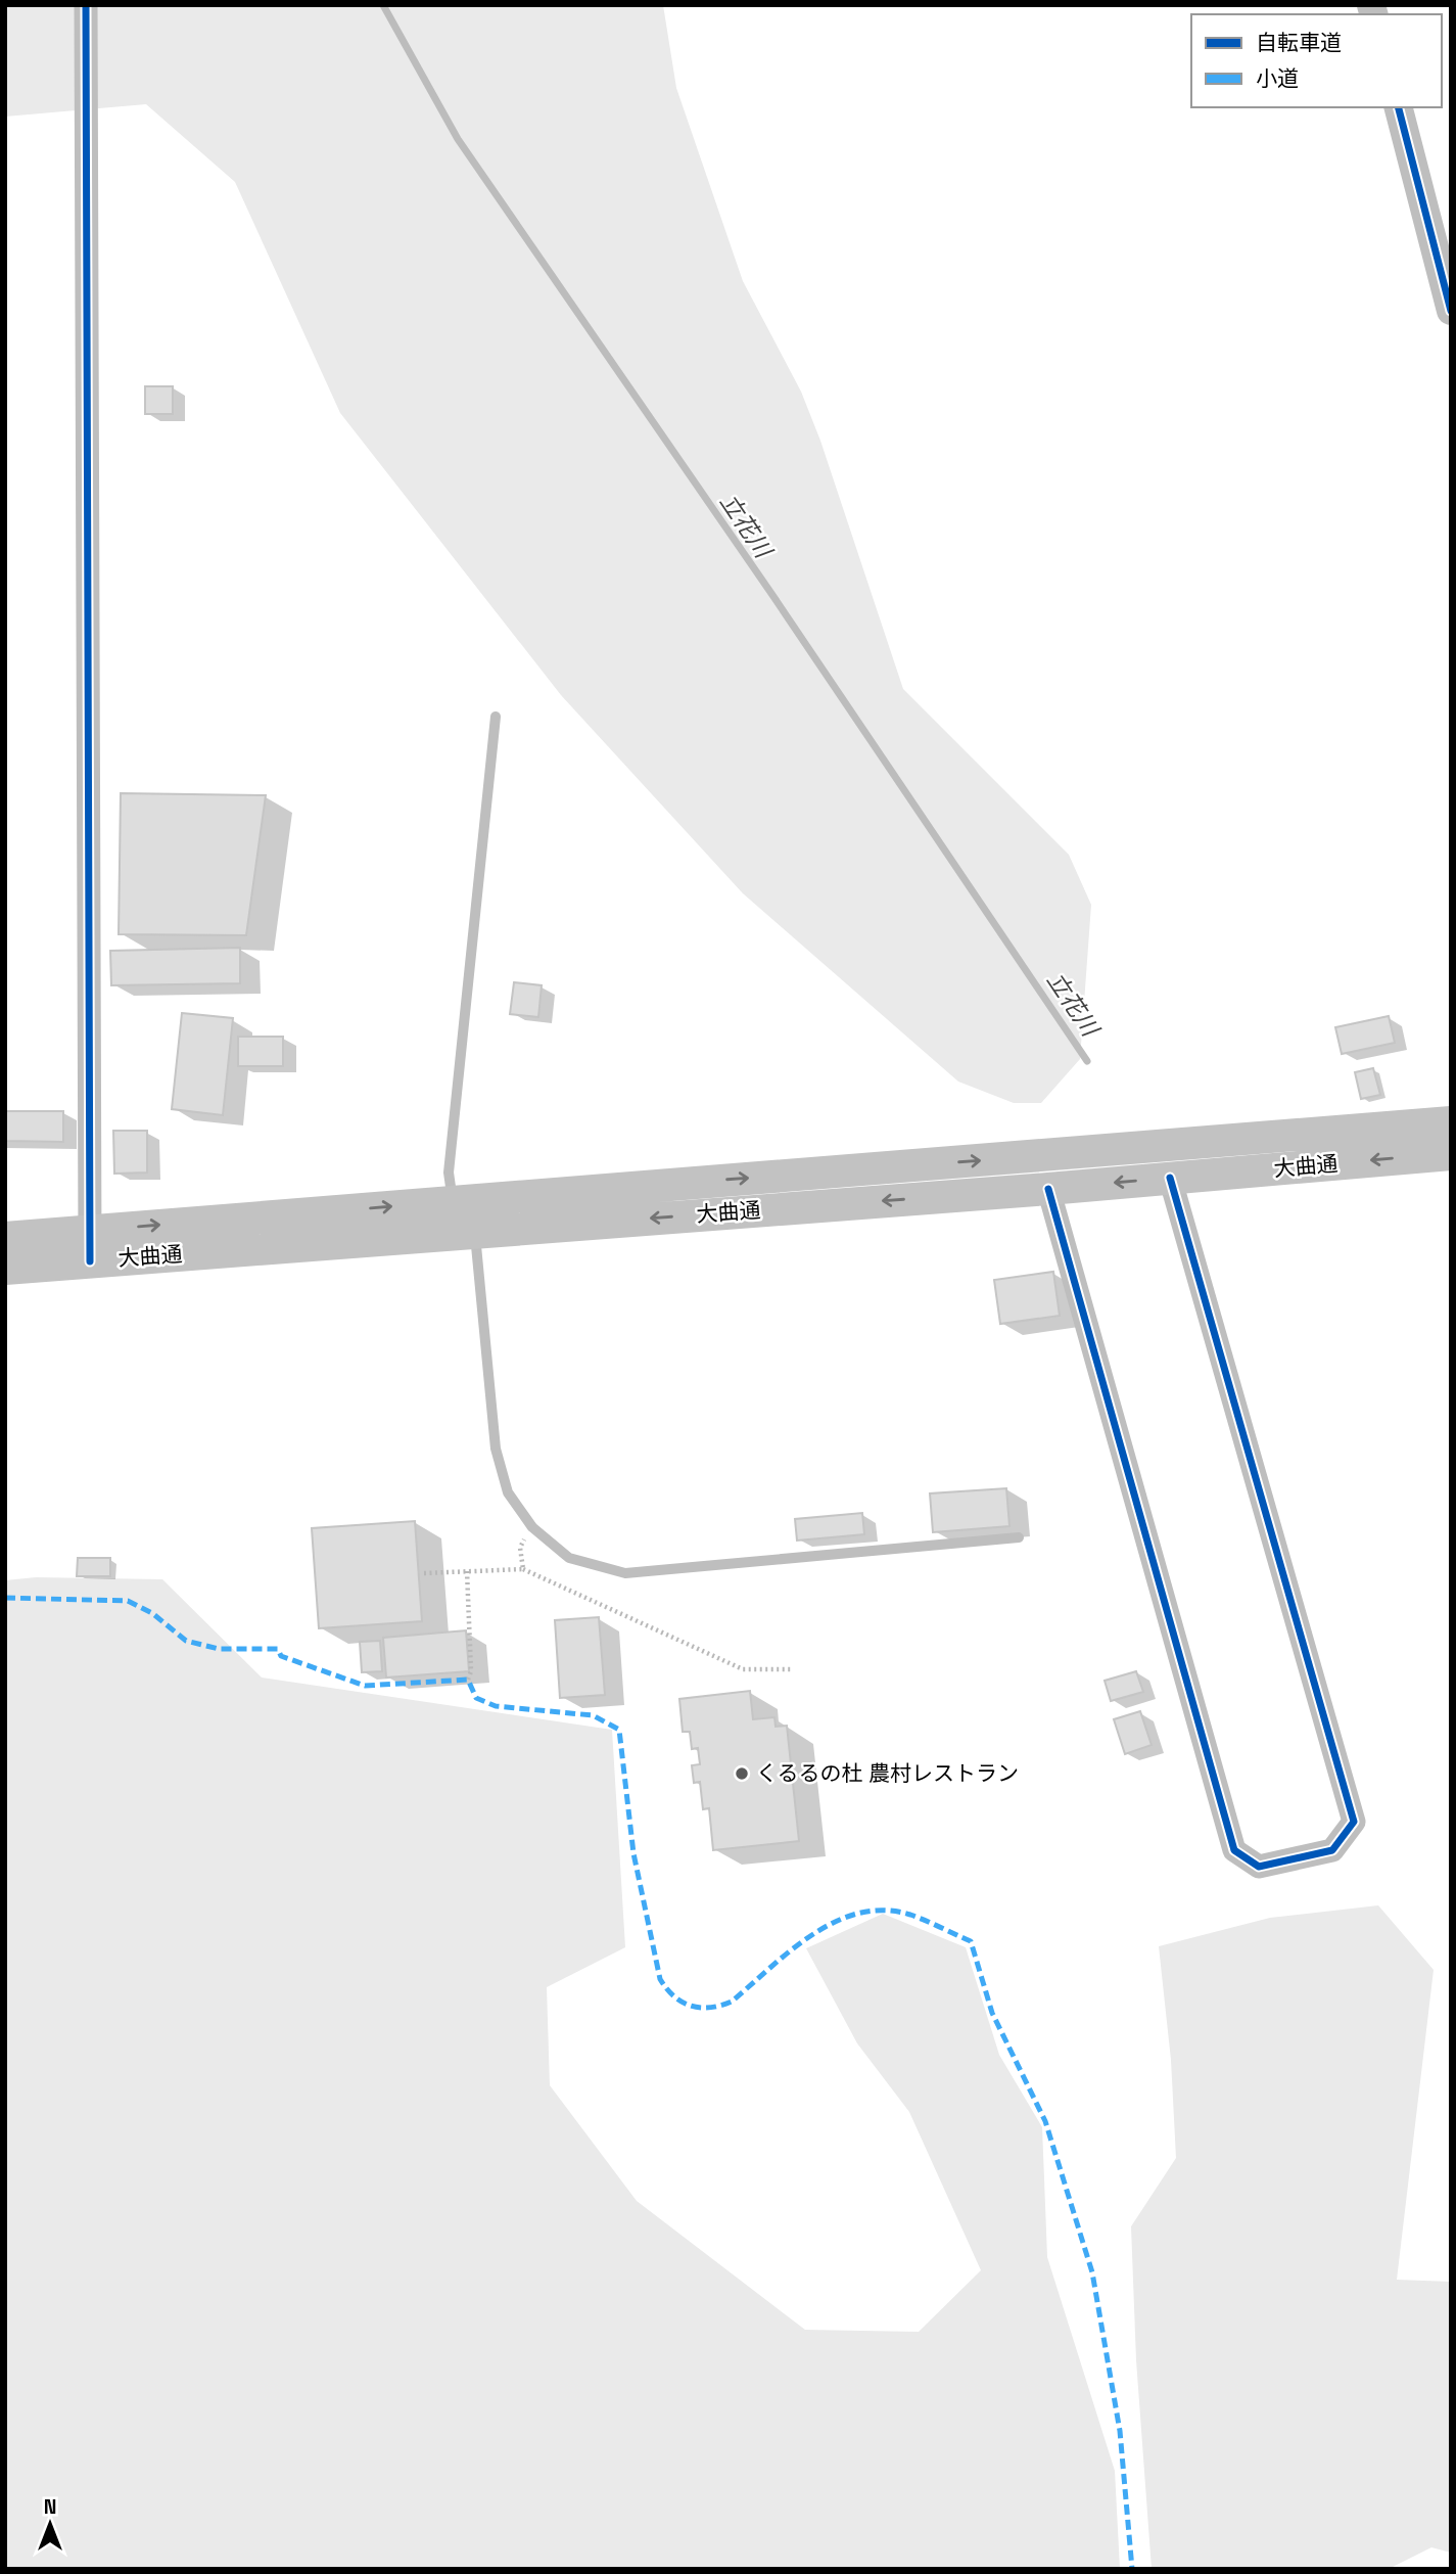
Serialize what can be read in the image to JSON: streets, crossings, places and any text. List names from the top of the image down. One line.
{"streets":{"main road":["大曲通"]},"water":["立花川"],"places":["くるるの杜 農村レストラン"],"legend":["自転車道","小道"],"north":"top"}
